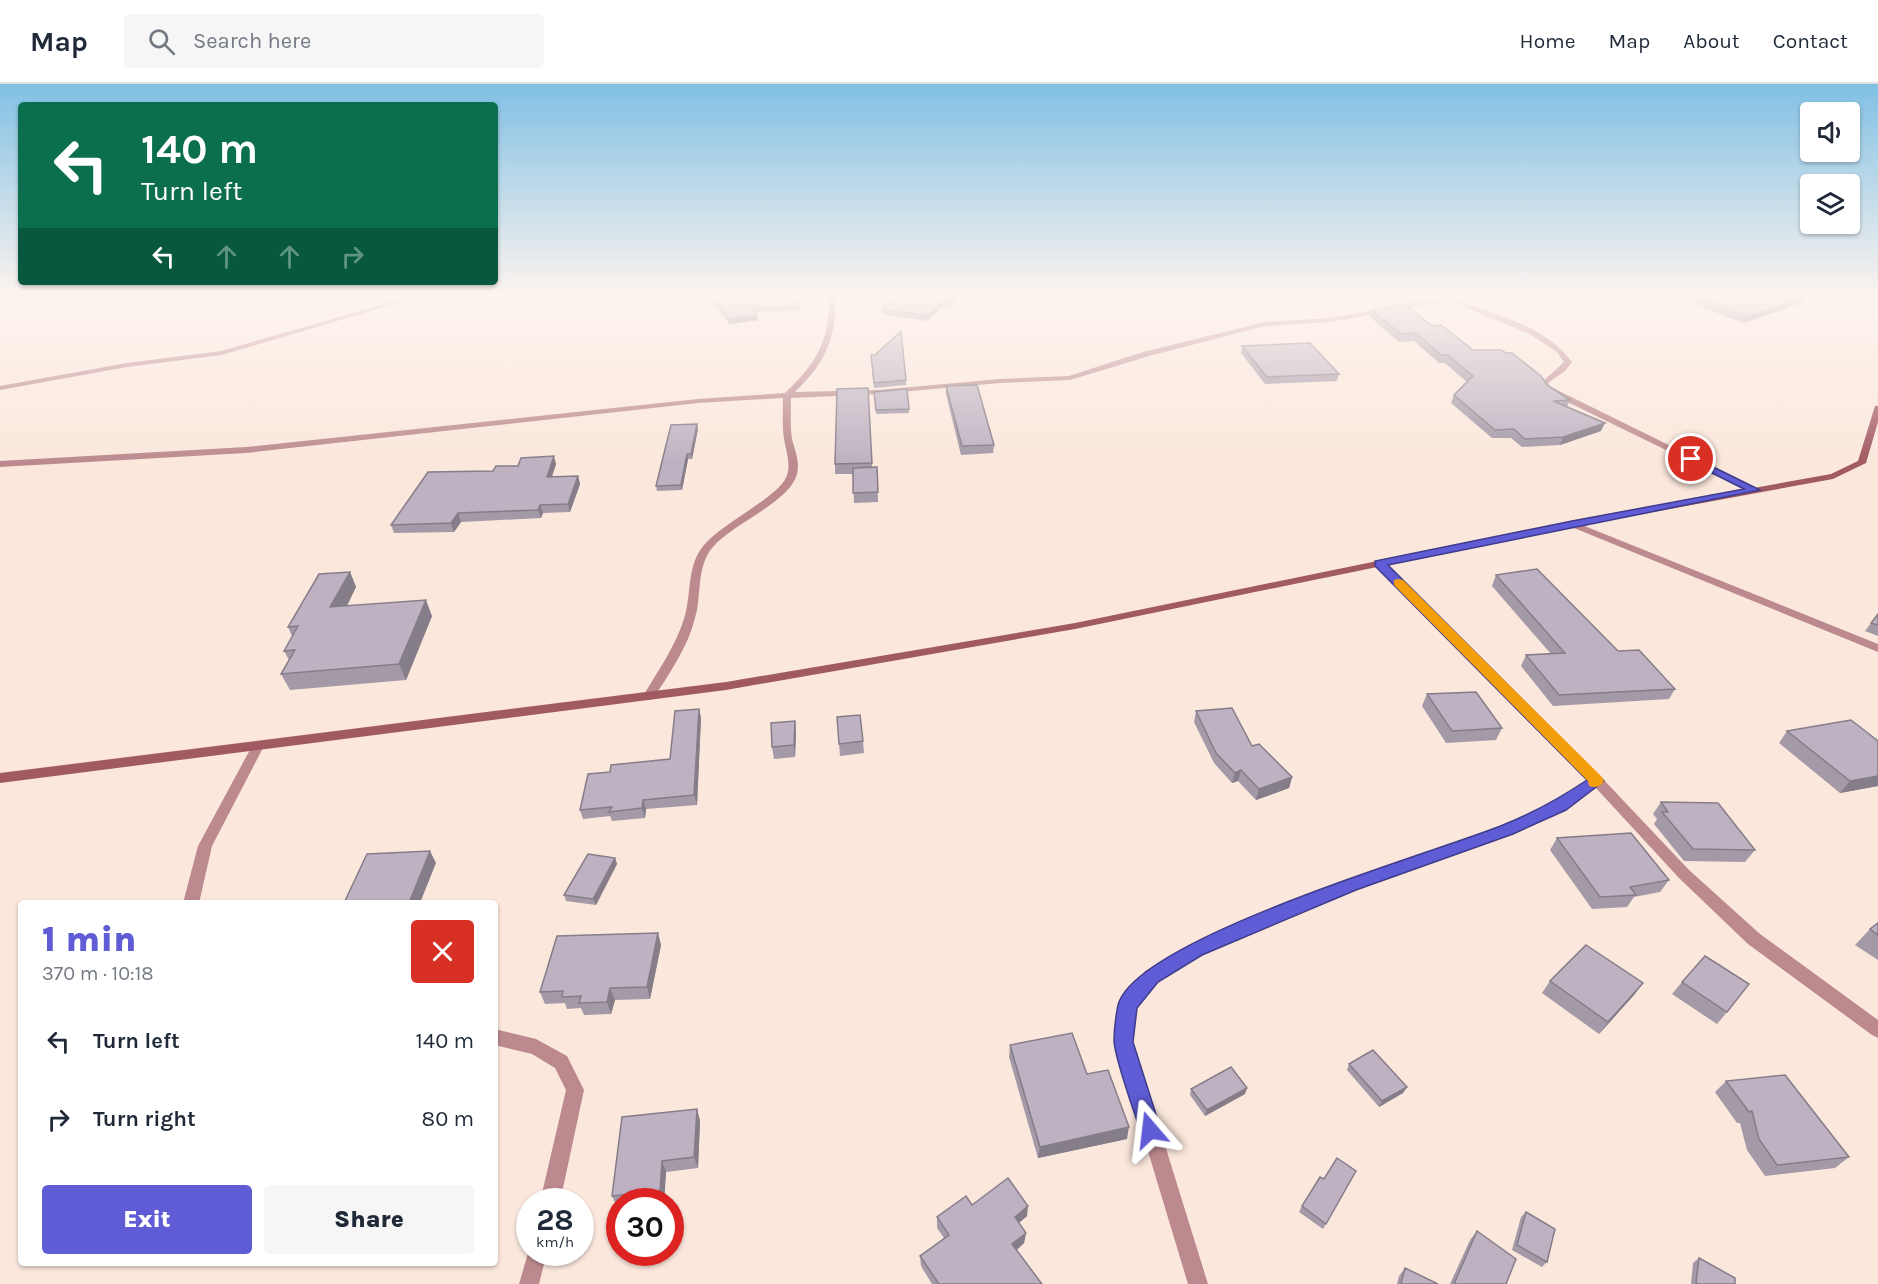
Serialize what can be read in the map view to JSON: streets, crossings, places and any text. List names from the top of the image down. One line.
{"page":{"header":"Map","search":"Search here","nav":["Home","Map","About","Contact"],"turn":["140 m","Turn left"],"heading":["1 min","370 m · 10:18"],"list":[{"name":"Turn left","value":"140 m"},{"name":"Turn right","value":"80 m"}],"buttons":["Exit","Share"],"speed":"28 km/h","limit":"30"}}
